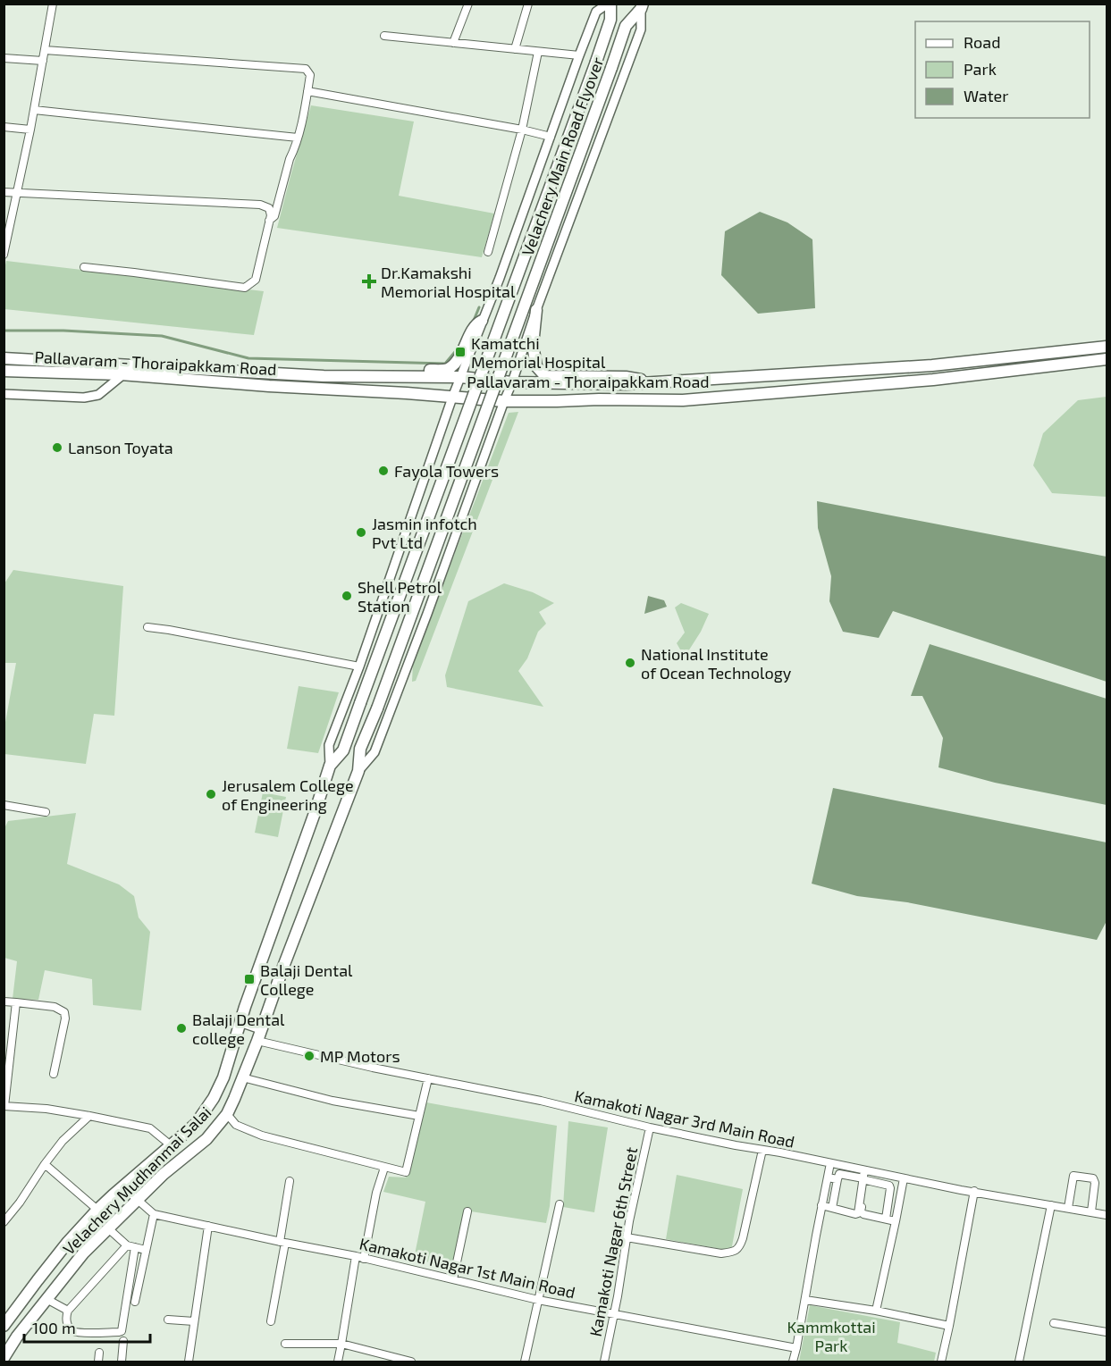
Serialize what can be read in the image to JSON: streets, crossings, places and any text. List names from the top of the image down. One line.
{"streets":{"main road":["Velachery Main Road Flyover","Pallavaram - Thoraipakkam Road","Velachery Mudhanmai Salai"],"street":["Kamakoti Nagar 3rd Main Road","Kamakoti Nagar 6th Street","Kamakoti Nagar 1st Main Road"]},"crossings":[["Velachery Main Road Flyover","Velachery Mudhanmai Salai"],["Kamakoti Nagar 3rd Main Road","Velachery Mudhanmai Salai"],["Kamakoti Nagar 3rd Main Road","Kamakoti Nagar 6th Street"],["Velachery Mudhanmai Salai","Kamakoti Nagar 1st Main Road"],["Kamakoti Nagar 6th Street","Kamakoti Nagar 1st Main Road"]],"parks":["Kammkottai Park"],"places":{"health":["Dr.Kamakshi Memorial Hospital"],"transit":["Kamatchi Memorial Hospital","Balaji Dental College"],"other":["Lanson Toyata","Fayola Towers","Jasmin infotch Pvt Ltd","Shell Petrol Station","National Institute of Ocean Technology","Jerusalem College of Engineering","Balaji Dental college","MP Motors"]},"legend":["Road","Park","Water"],"scale_bar":"100 m"}
